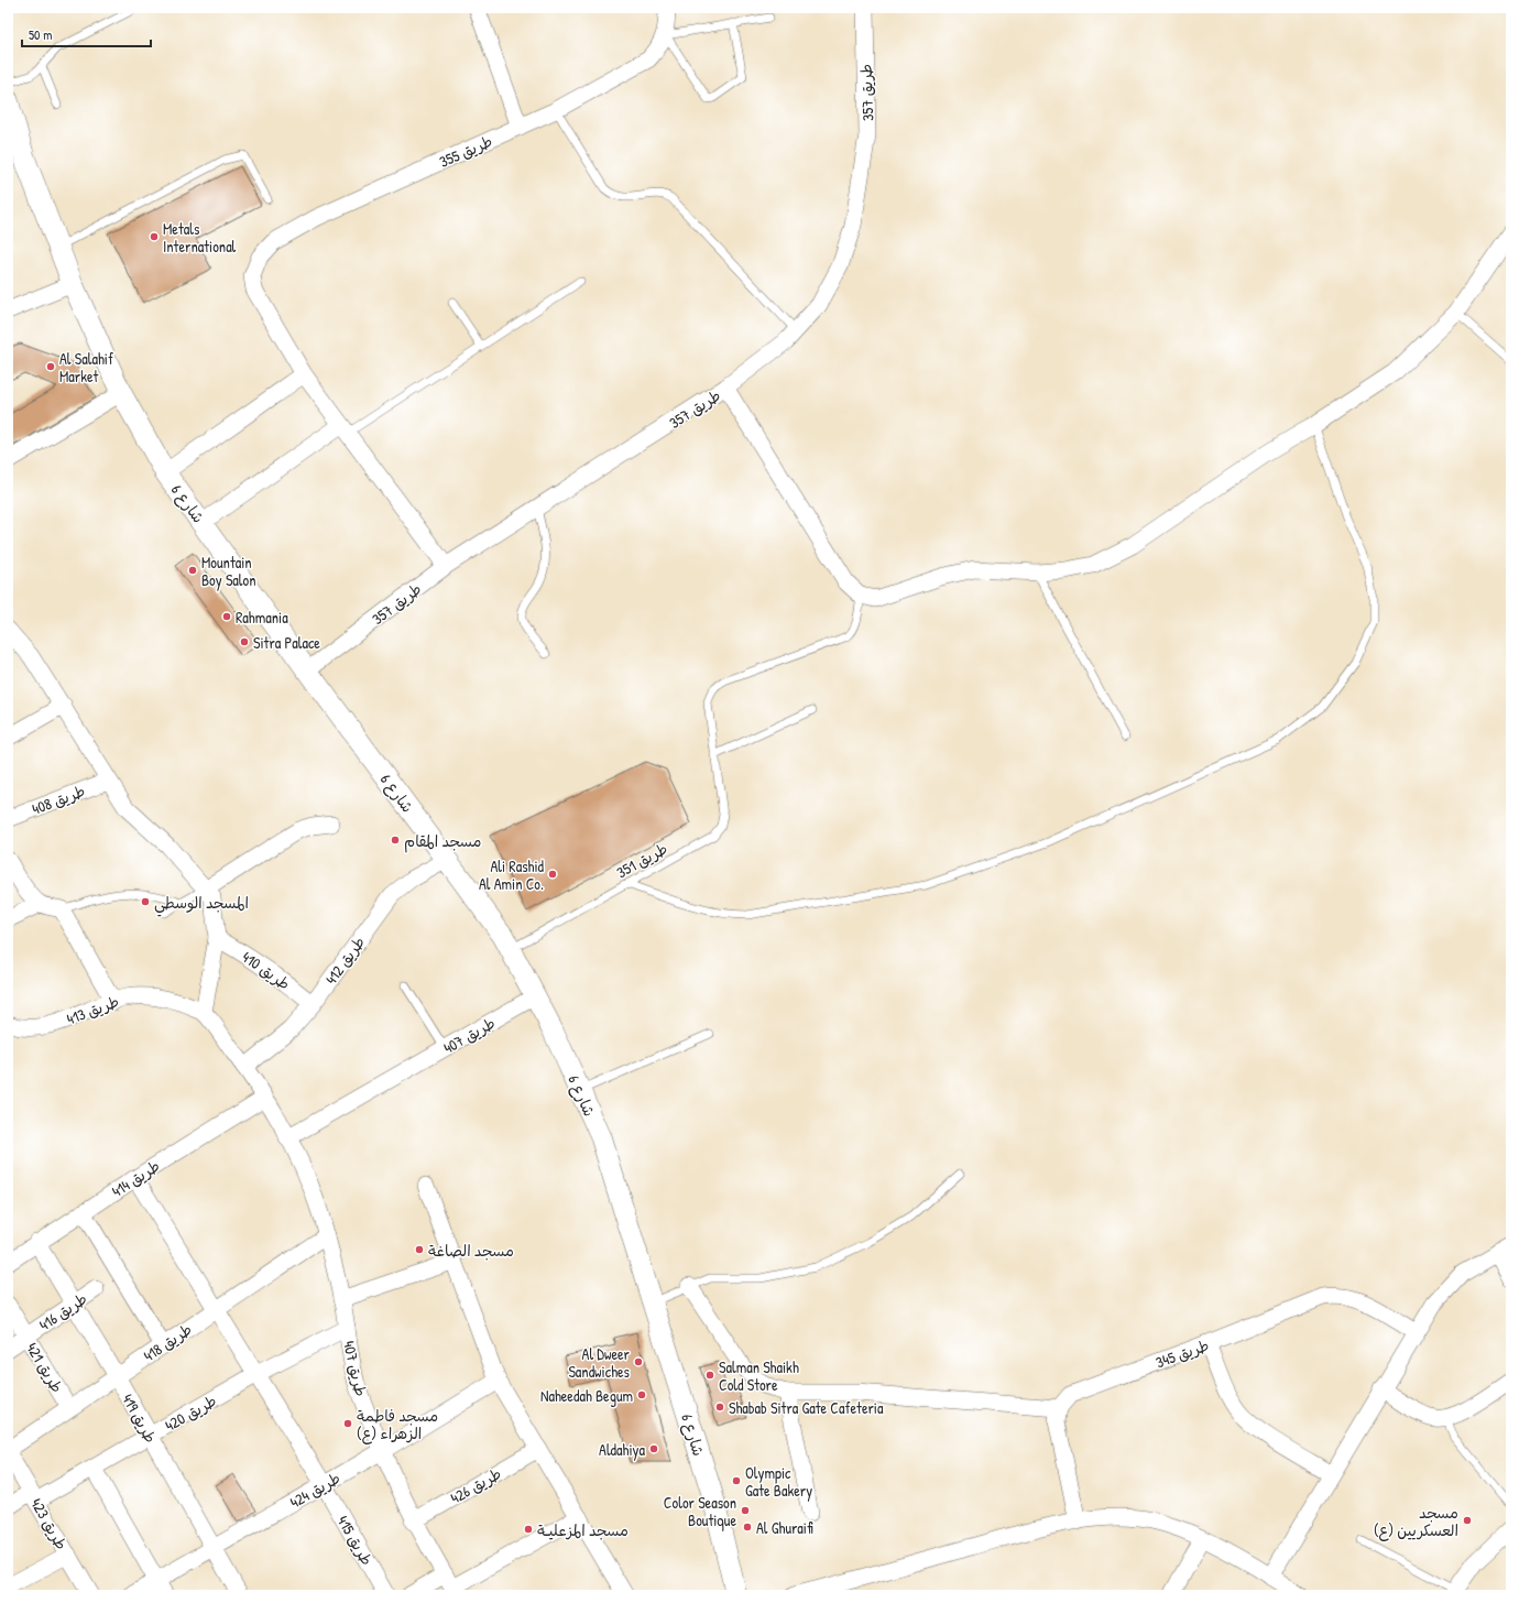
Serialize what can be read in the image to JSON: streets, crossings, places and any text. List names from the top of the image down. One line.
{"streets":{"street":["طريق 357","طريق 355","شارع 6","طريق 408","طريق 412","طريق 410","طريق 413","طريق 407","طريق 414","طريق 416","طريق 418","طريق 345","طريق 421","طريق 420","طريق 419","طريق 426","طريق 424","طريق 423","طريق 415"],"lane":["طريق 351"]},"crossings":[["طريق 357","شارع 6"],["شارع 6","طريق 351"],["شارع 6","طريق 412"],["شارع 6","طريق 407"],["طريق 412","طريق 410"],["طريق 407","طريق 414"],["طريق 407","طريق 418"],["طريق 407","طريق 420"],["طريق 407","طريق 426"],["طريق 407","طريق 424"],["طريق 414","طريق 419"],["طريق 414","طريق 415"],["طريق 416","طريق 421"],["طريق 416","طريق 419"],["طريق 418","طريق 421"],["طريق 418","طريق 419"],["طريق 418","طريق 423"],["طريق 418","طريق 415"],["طريق 420","طريق 419"],["طريق 420","طريق 423"],["طريق 420","طريق 415"],["طريق 419","طريق 424"],["طريق 424","طريق 415"]],"places":["Metals International","Al Salahif Market","Mountain Boy Salon","Rahmania","Sitra Palace","مسجد المقام","Ali Rashid Al Amin Co.","المسجد الوسطي","مسجد الصاغة","Al Dweer Sandwiches","Salman Shaikh Cold Store","Naheedah Begum","Shabab Sitra Gate Cafeteria","مسجد فاطمة الزهراء (ع)","Aldahiya","Olympic Gate Bakery","Color Season Boutique","مسجد العسكريين (ع)","Al Ghuraifi","مسجد المزعليـة"],"scale_bar":"50 m"}
